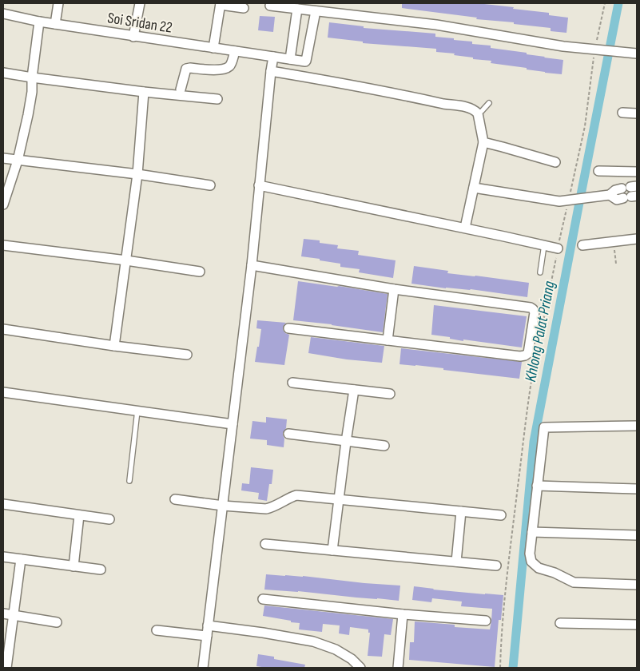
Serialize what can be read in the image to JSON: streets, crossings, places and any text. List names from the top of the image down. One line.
{"streets":{"street":["Soi Sridan 22"]},"water":["Khlong Palat Priang"]}
